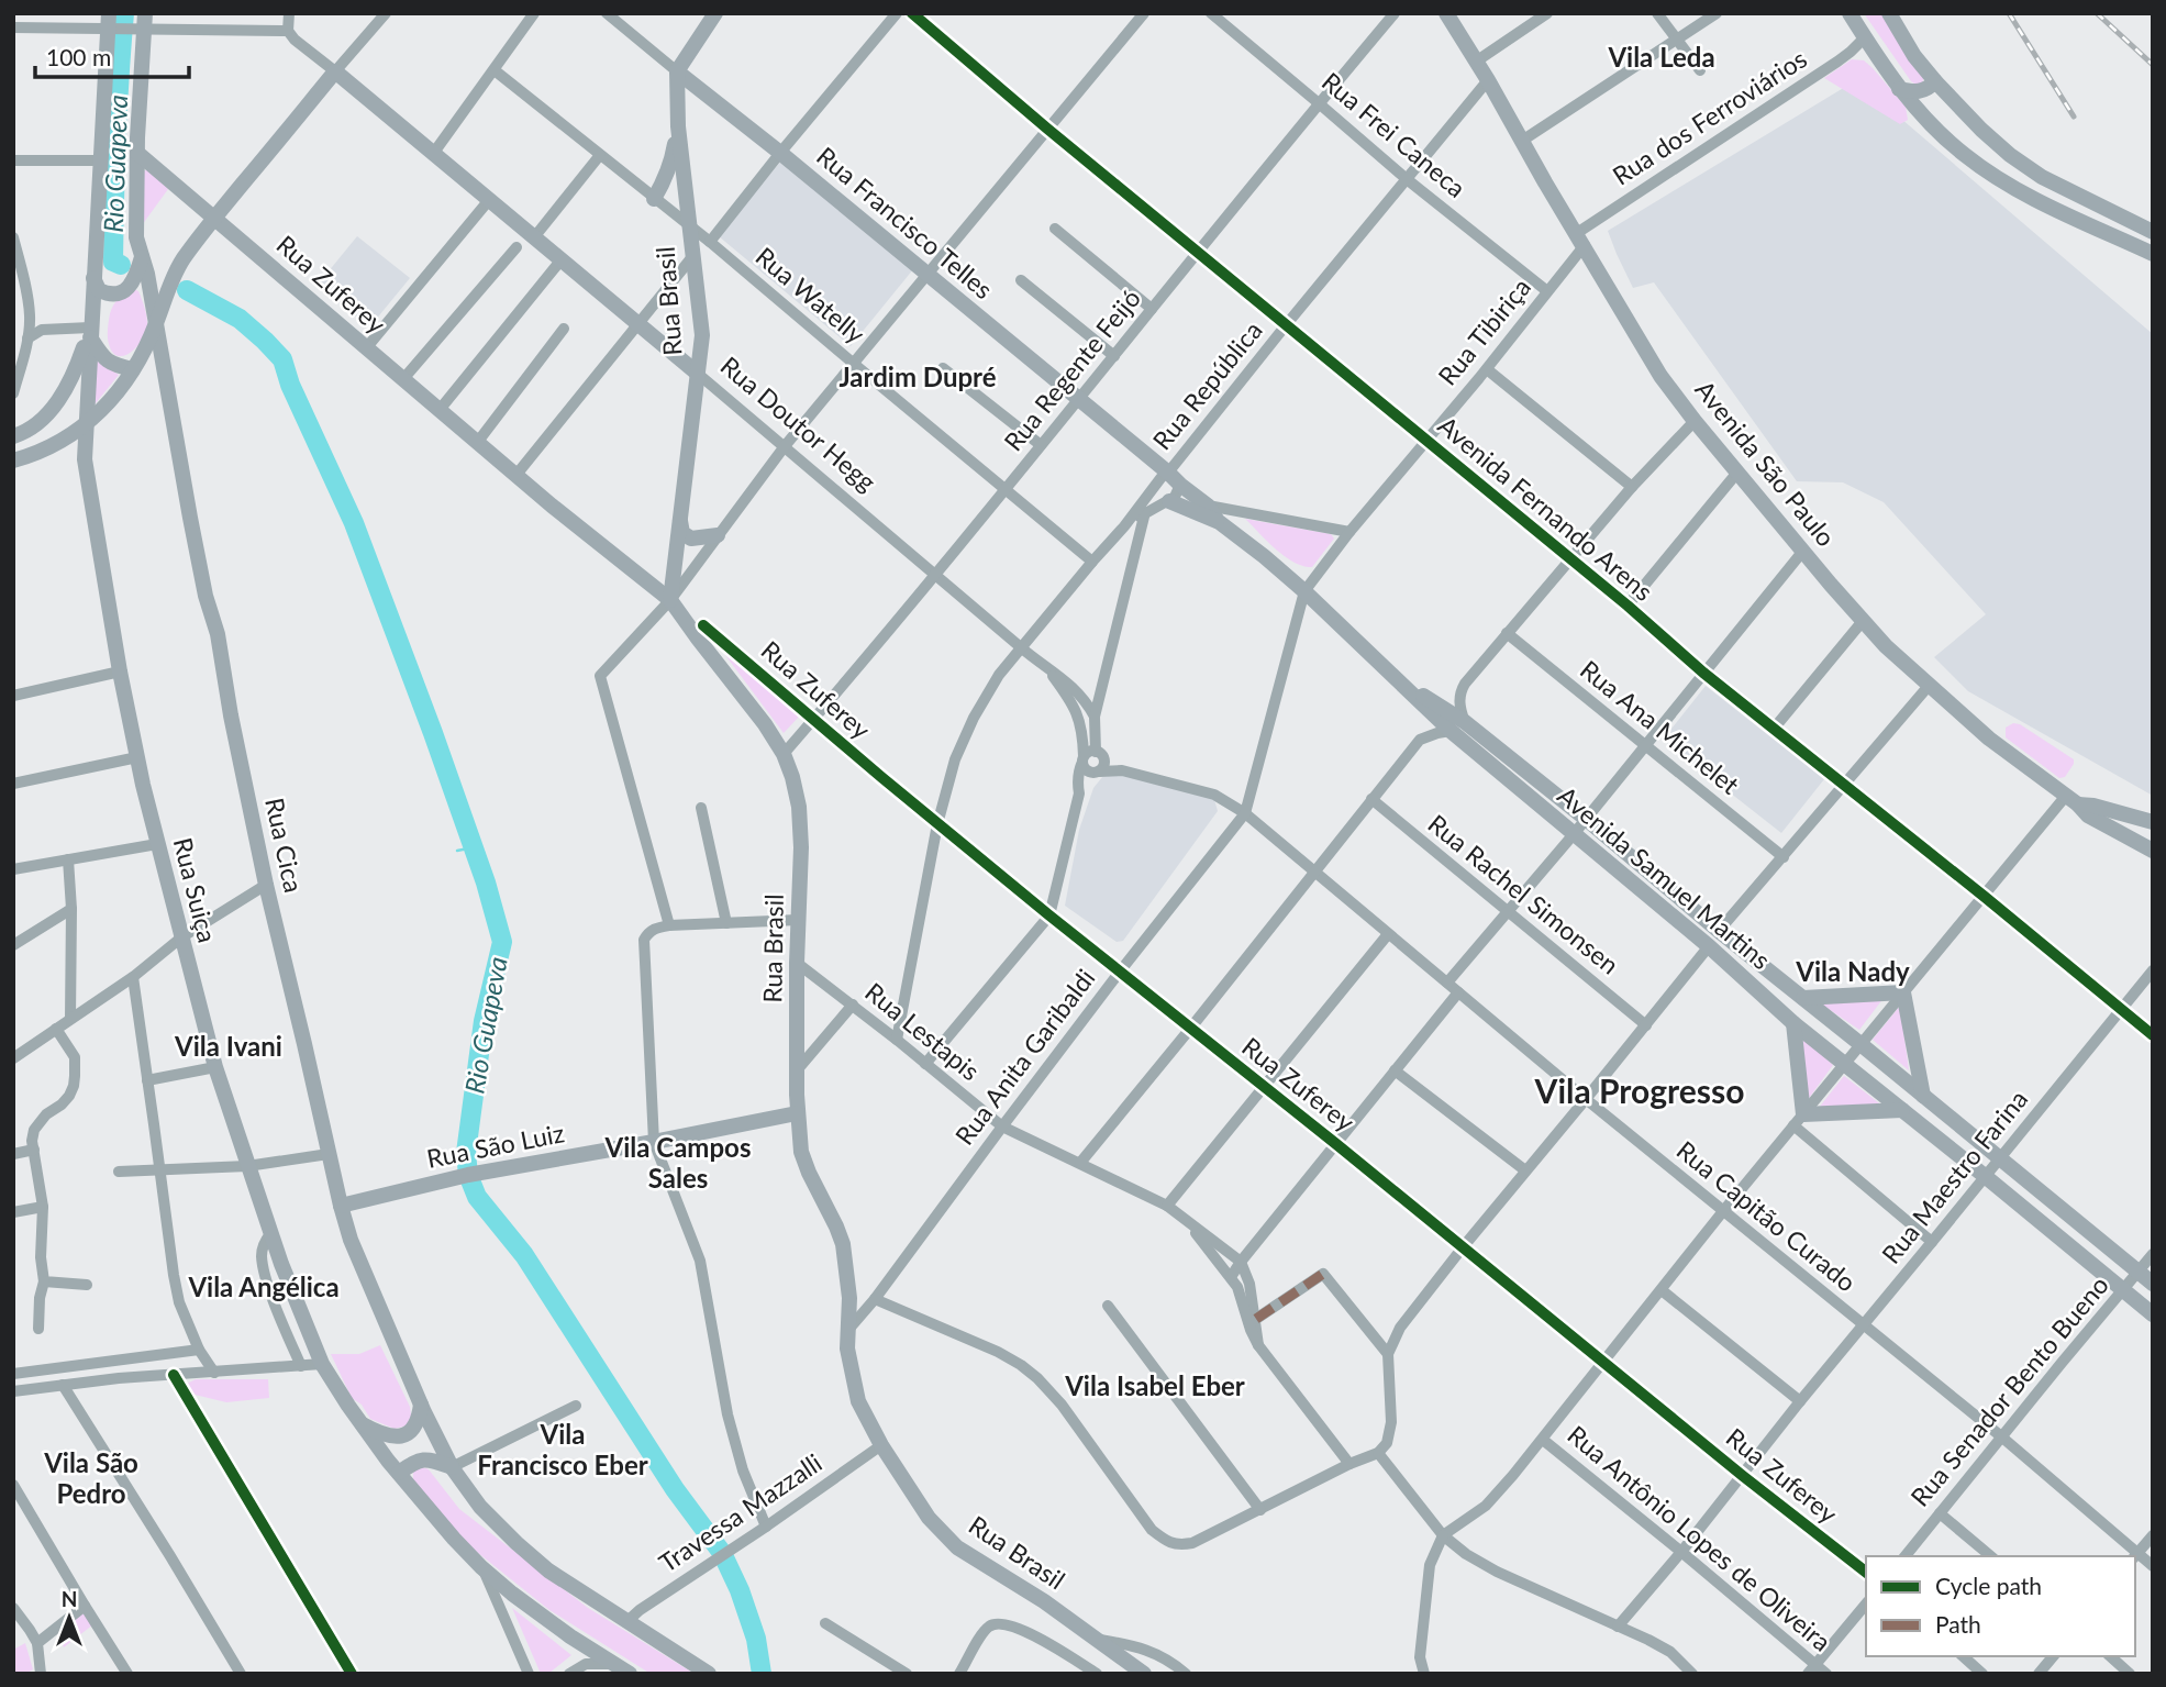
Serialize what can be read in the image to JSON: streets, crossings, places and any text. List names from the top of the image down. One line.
{"streets":{"main road":["Rua Francisco Telles","Rua Zuferey","Rua Brasil","Rua Doutor Hegg","Avenida São Paulo","Rua Cica","Avenida Samuel Martins","Rua Suiça","Rua São Luiz"],"street":["Rua dos Ferroviários","Rua Frei Caneca","Rua Watelly","Rua Tibiriça","Rua Regente Feijó","Rua República","Avenida Fernando Arens","Rua Ana Michelet","Rua Rachel Simonsen","Rua Lestapis","Rua Anita Garibaldi","Rua Maestro Farina","Rua Capitão Curado","Rua Senador Bento Bueno","Travessa Mazzalli","Rua Antônio Lopes de Oliveira"]},"crossings":[["Rua dos Ferroviários","Rua Tibiriça"],["Rua dos Ferroviários","Avenida São Paulo"],["Rua Frei Caneca","Rua Tibiriça"],["Rua Frei Caneca","Rua Regente Feijó"],["Rua Frei Caneca","Rua República"],["Rua Francisco Telles","Rua Regente Feijó"],["Rua Francisco Telles","Rua República"],["Rua Francisco Telles","Avenida Samuel Martins"],["Rua Zuferey","Rua Brasil"],["Rua Zuferey","Rua Regente Feijó"],["Rua Zuferey","Rua Cica"],["Rua Zuferey","Rua Anita Garibaldi"],["Rua Zuferey","Rua Maestro Farina"],["Rua Watelly","Rua Brasil"],["Rua Watelly","Rua Regente Feijó"],["Rua Brasil","Rua Regente Feijó"],["Rua Brasil","Rua Doutor Hegg"],["Rua Brasil","Rua Lestapis"],["Rua Brasil","Rua Anita Garibaldi"],["Rua Brasil","Rua São Luiz"],["Rua Brasil","Travessa Mazzalli"],["Rua Tibiriça","Avenida São Paulo"],["Rua Tibiriça","Avenida Fernando Arens"],["Rua Tibiriça","Avenida Samuel Martins"],["Rua Tibiriça","Rua Anita Garibaldi"],["Rua Regente Feijó","Rua Doutor Hegg"],["Rua Regente Feijó","Avenida Fernando Arens"],["Rua República","Avenida São Paulo"],["Rua República","Avenida Fernando Arens"],["Rua República","Avenida Samuel Martins"],["Avenida Fernando Arens","Rua Maestro Farina"],["Rua Cica","Rua São Luiz"],["Rua Cica","Travessa Mazzalli"],["Avenida Samuel Martins","Rua Anita Garibaldi"],["Avenida Samuel Martins","Rua Maestro Farina"],["Avenida Samuel Martins","Rua Senador Bento Bueno"],["Rua Lestapis","Rua Anita Garibaldi"],["Rua Anita Garibaldi","Rua Capitão Curado"],["Rua Maestro Farina","Rua Capitão Curado"],["Rua Maestro Farina","Rua Antônio Lopes de Oliveira"],["Rua Capitão Curado","Rua Senador Bento Bueno"]],"districts":["Vila Leda","Jardim Dupré","Vila Nady","Vila Ivani","Vila Progresso","Vila Campos Sales","Vila Angélica","Vila Isabel Eber","Vila Francisco Eber","Vila São Pedro"],"water":["Rio Guapeva"],"legend":["Cycle path","Path"],"scale_bar":"100 m","north":"top"}
